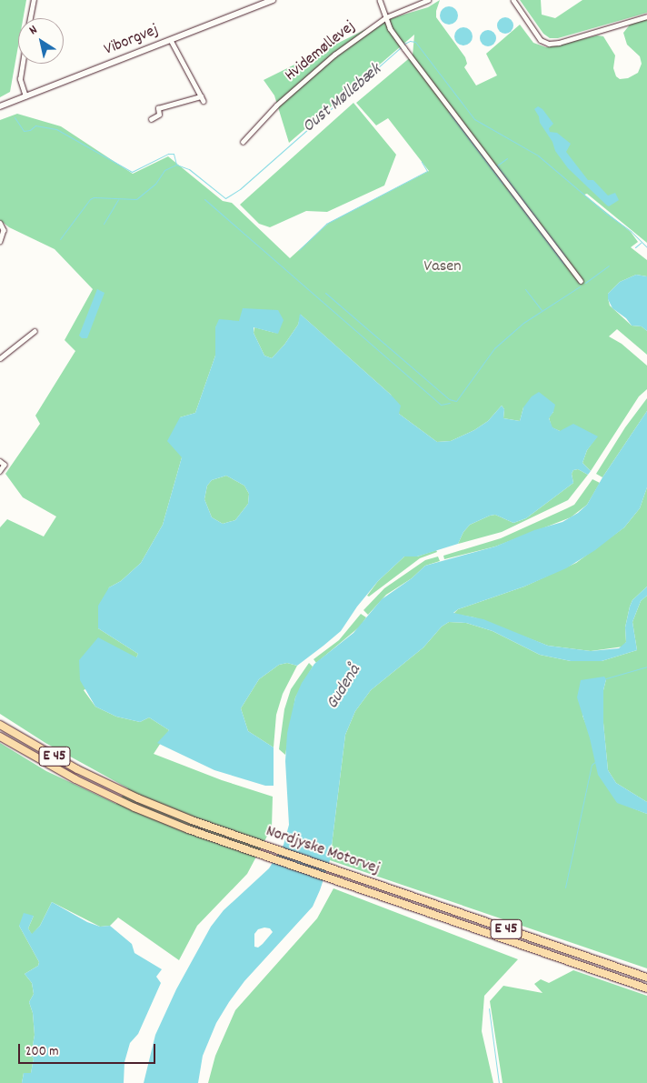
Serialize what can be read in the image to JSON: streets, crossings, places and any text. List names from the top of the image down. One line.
{"streets":{"highway":["E 45","Nordjyske Motorvej"],"street":["Viborgvej","Hvidemøllevej"]},"water":["Oust Møllebæk","Gudenå"],"parks":["Vasen"],"scale_bar":"200 m","north":"top left"}
